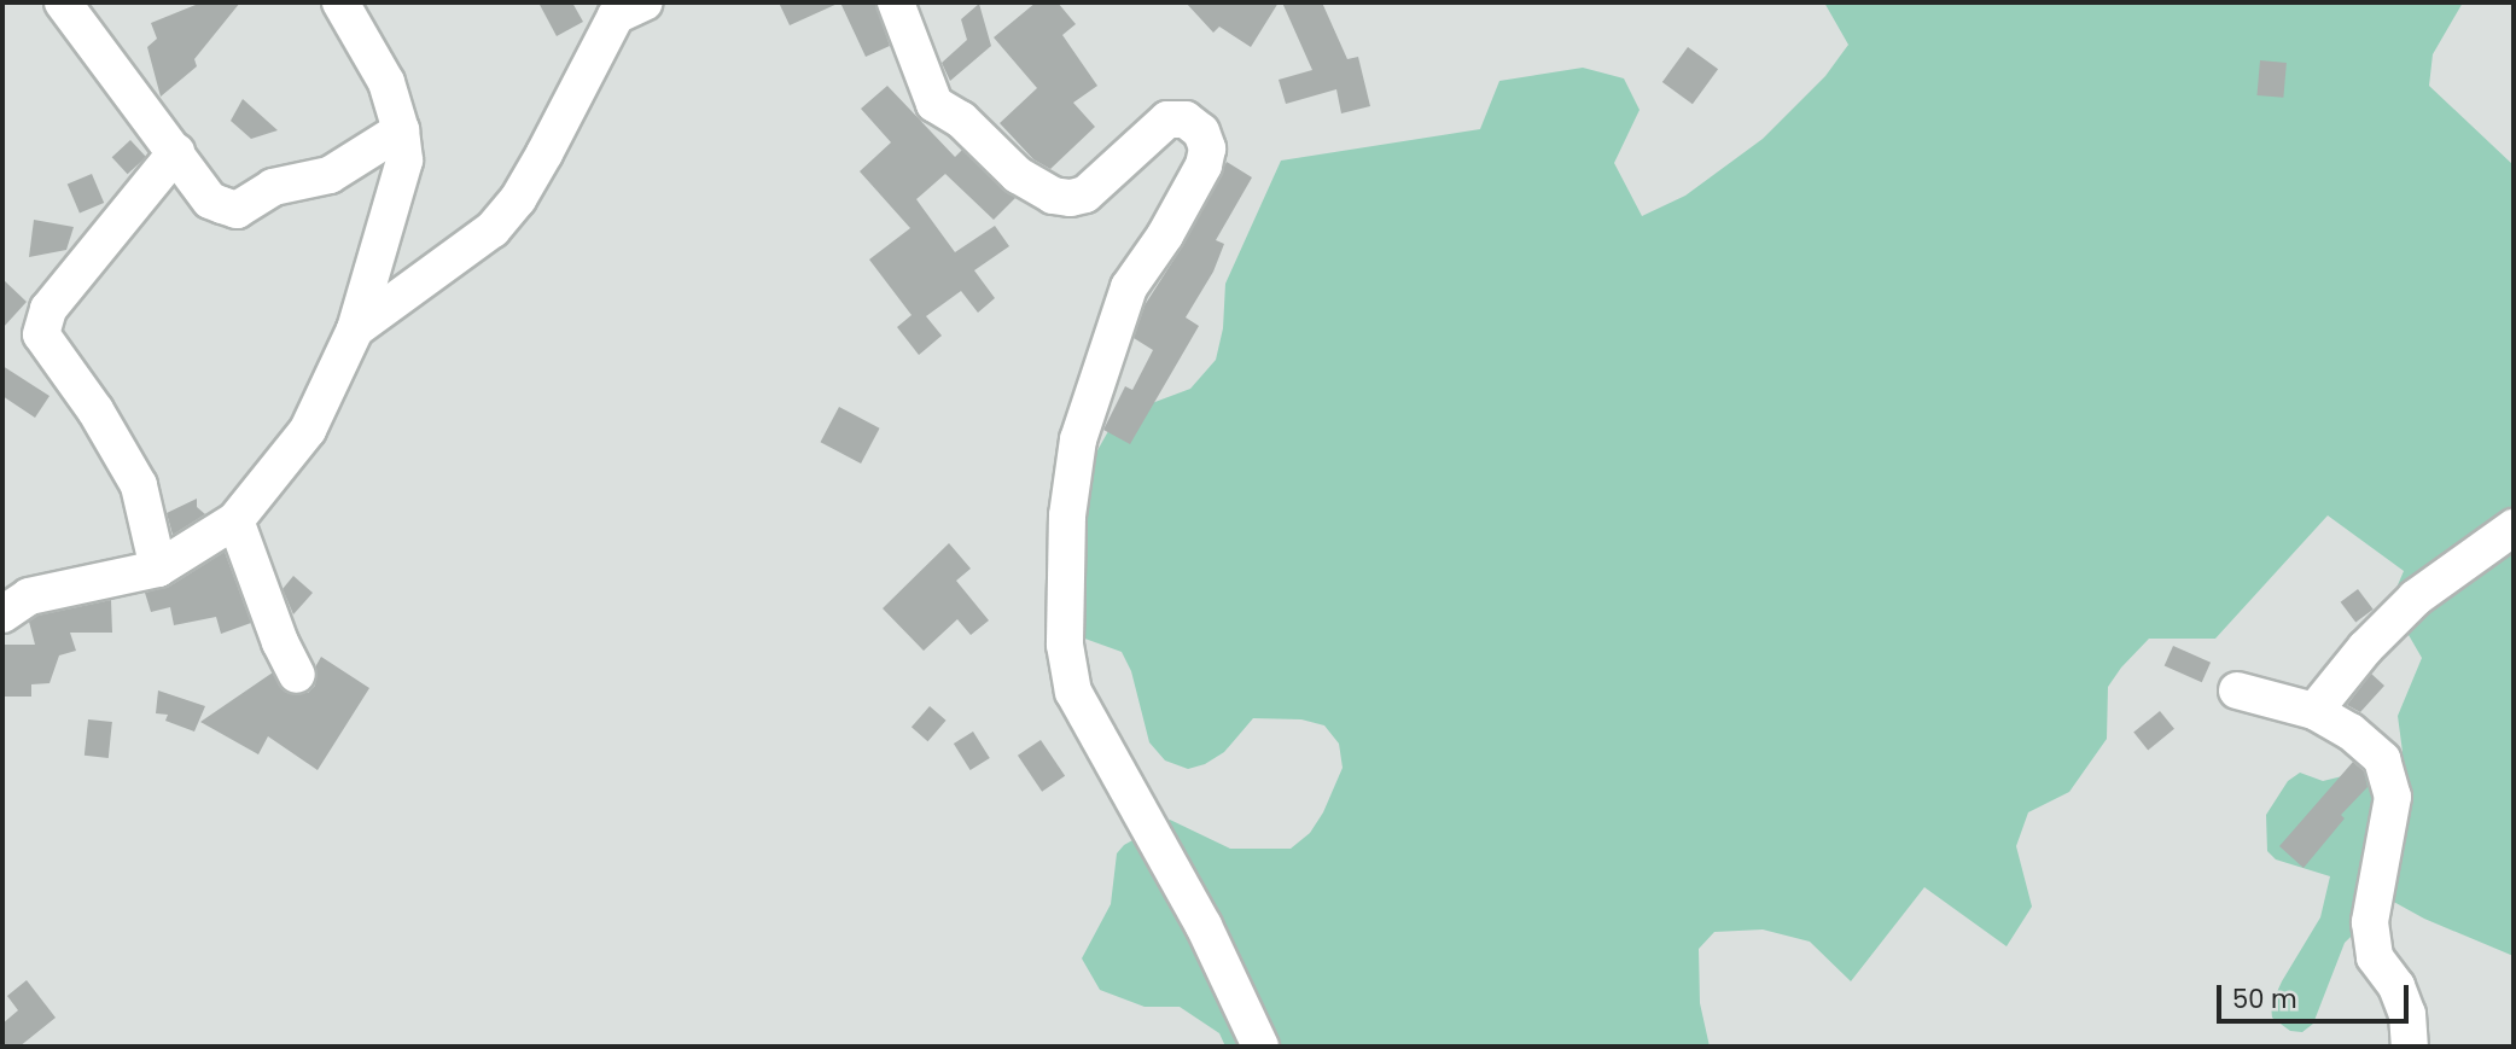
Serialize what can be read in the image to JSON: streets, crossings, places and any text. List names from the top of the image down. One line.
{"scale_bar":"50 m"}
